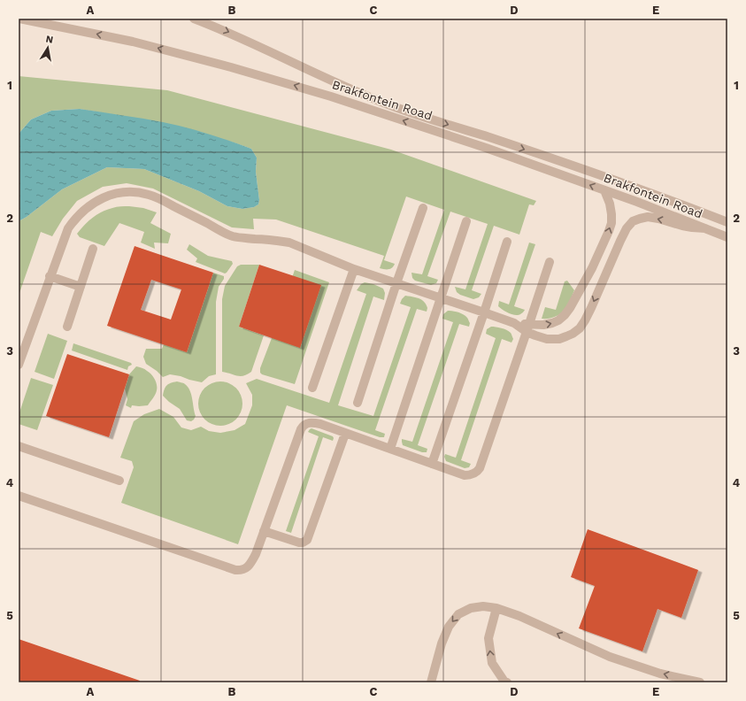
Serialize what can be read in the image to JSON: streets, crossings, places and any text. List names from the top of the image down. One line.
{"streets":{"street":["Brakfontein Road"]},"north":"top","grid":{"columns":["A","B","C","D","E"],"rows":["1","2","3","4","5"]}}
